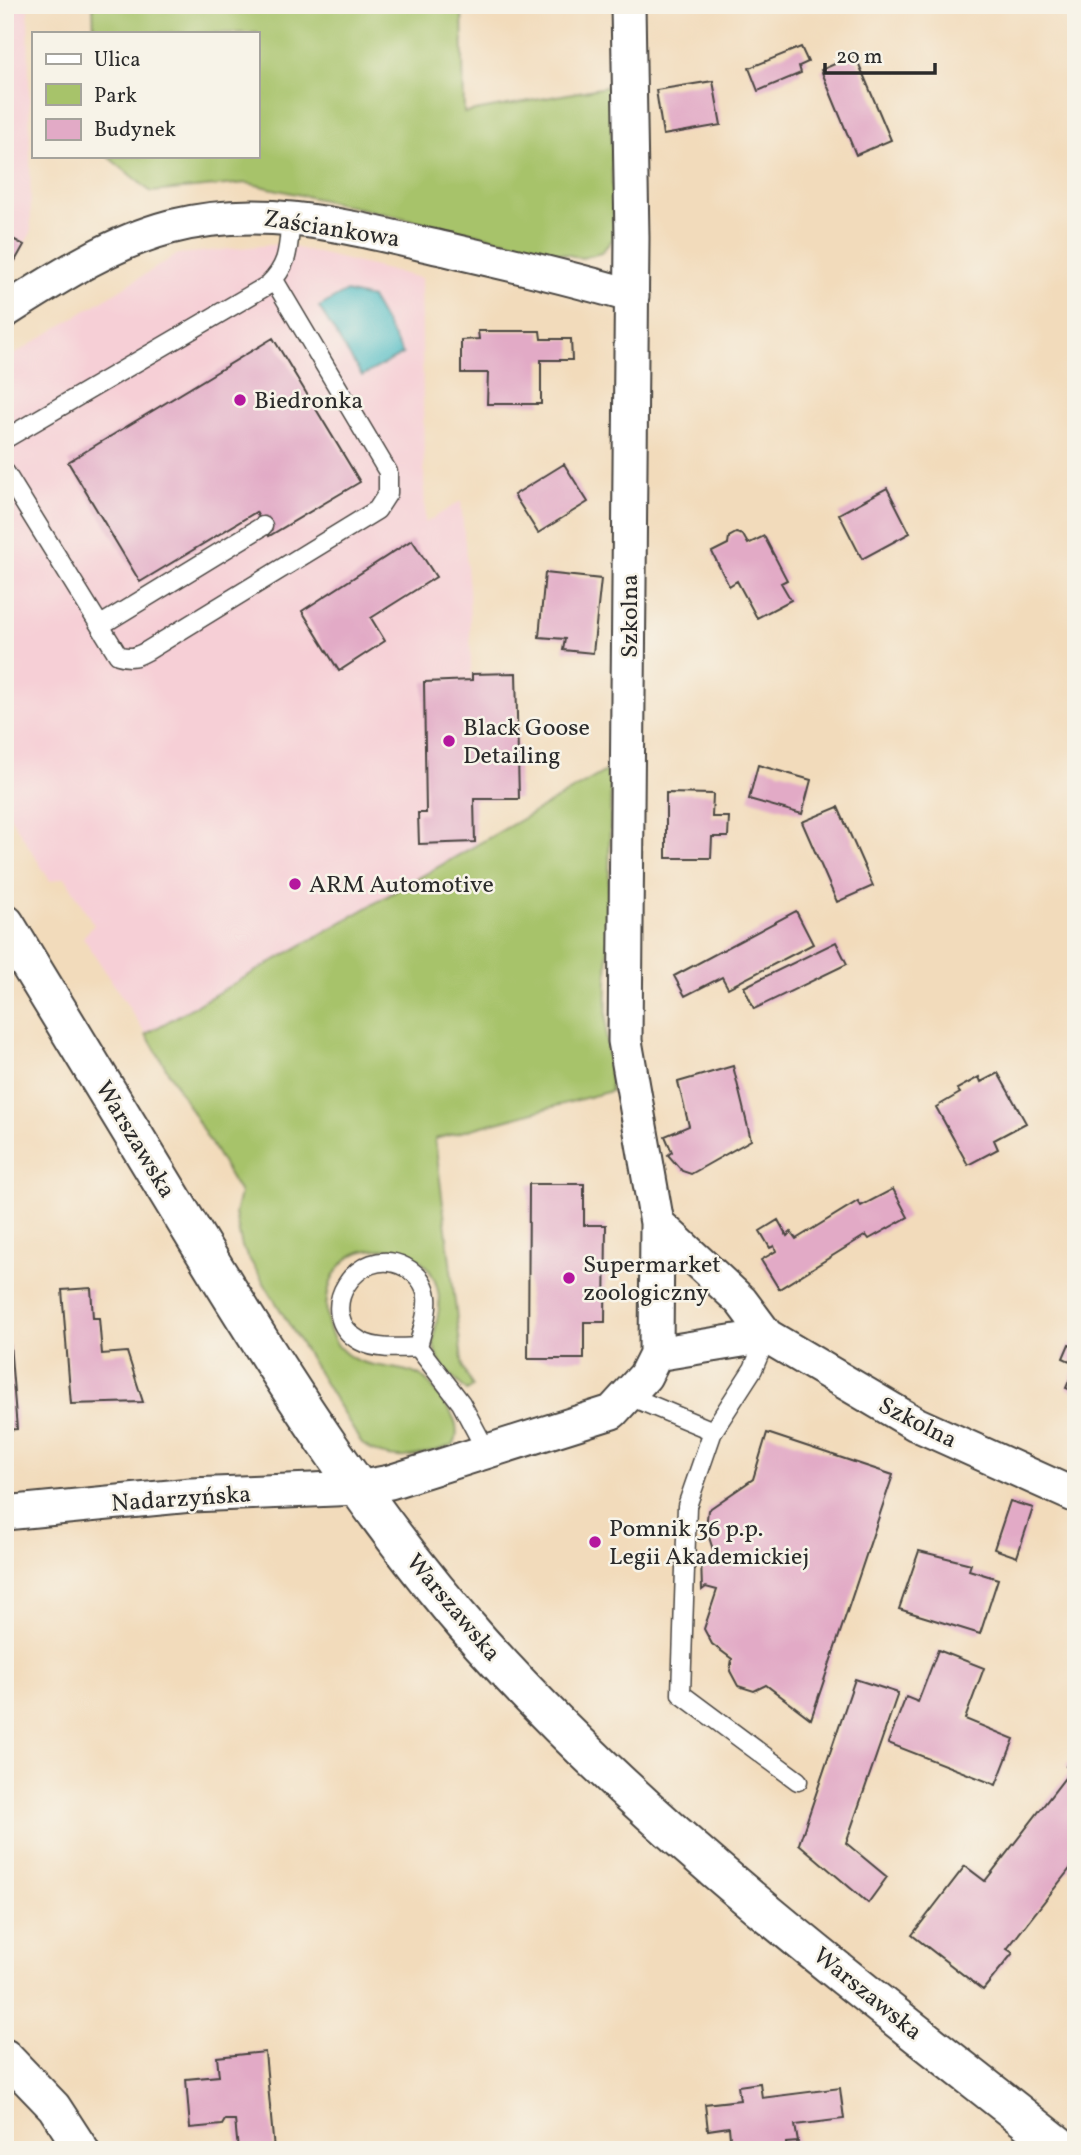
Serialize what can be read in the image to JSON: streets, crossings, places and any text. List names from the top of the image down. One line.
{"streets":{"main road":["Warszawska"],"street":["Zaściankowa","Szkolna","Nadarzyńska"]},"crossings":[["Zaściankowa","Szkolna"],["Szkolna","Warszawska"],["Szkolna","Nadarzyńska"],["Warszawska","Nadarzyńska"]],"places":["Biedronka","Black Goose Detailing","ARM Automotive","Supermarket zoologiczny","Pomnik 36 p.p. Legii Akademickiej"],"legend":["Ulica","Park","Budynek"],"scale_bar":"20 m"}
